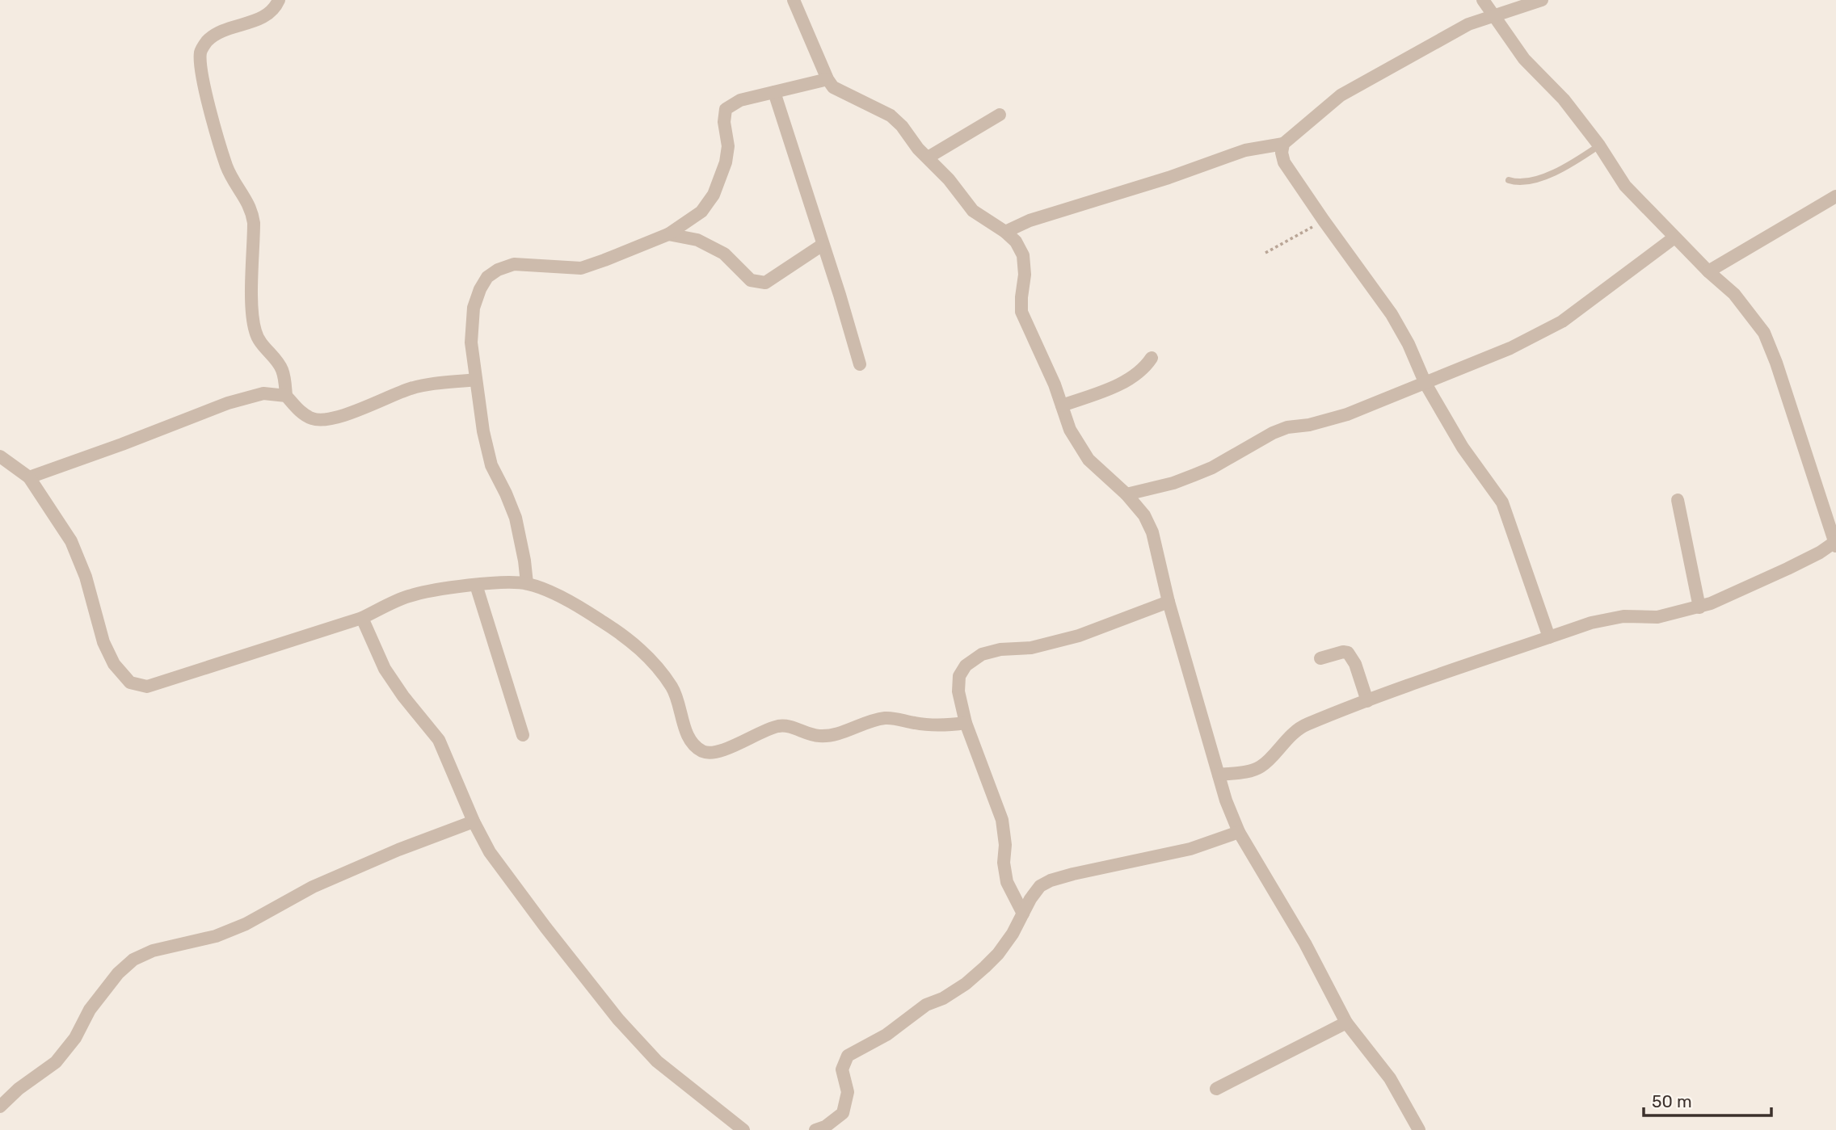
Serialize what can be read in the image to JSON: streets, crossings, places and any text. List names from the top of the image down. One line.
{"scale_bar":"50 m"}
